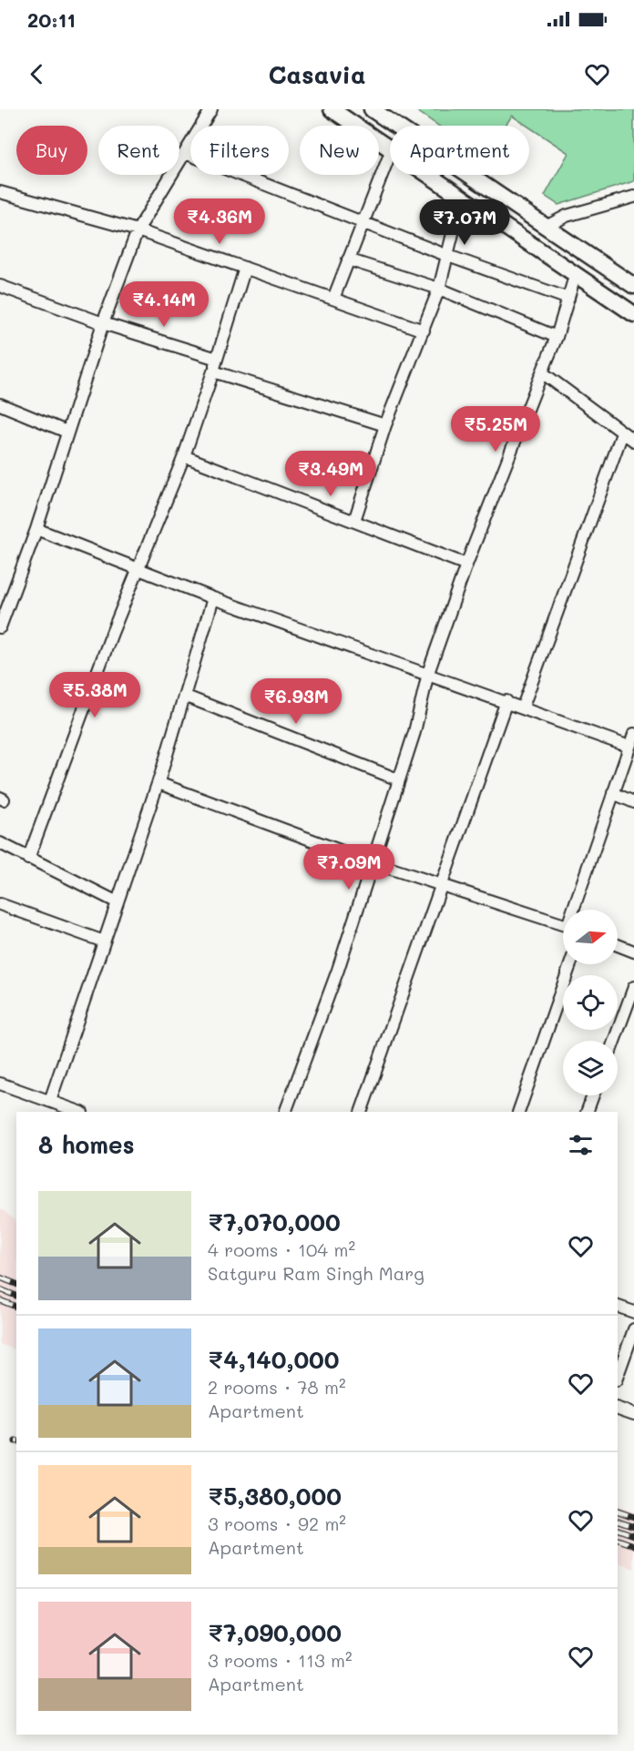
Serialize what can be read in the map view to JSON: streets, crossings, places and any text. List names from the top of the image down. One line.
{"north":"right","page":{"status":"20:11","header":"Casavia","chip":["Buy","Rent","Filters","New","Apartment"],"price":["₹4.36M","₹7.07M","₹4.14M","₹5.25M","₹3.49M","₹5.38M","₹6.93M","₹7.09M"],"heading":"8 homes","list":[{"name":"₹7,070,000","note":"4 rooms · 104 m² · Satguru Ram Singh Marg"},{"name":"₹4,140,000","note":"2 rooms · 78 m² · Apartment"},{"name":"₹5,380,000","note":"3 rooms · 92 m² · Apartment"},{"name":"₹7,090,000","note":"3 rooms · 113 m² · Apartment"}]}}
